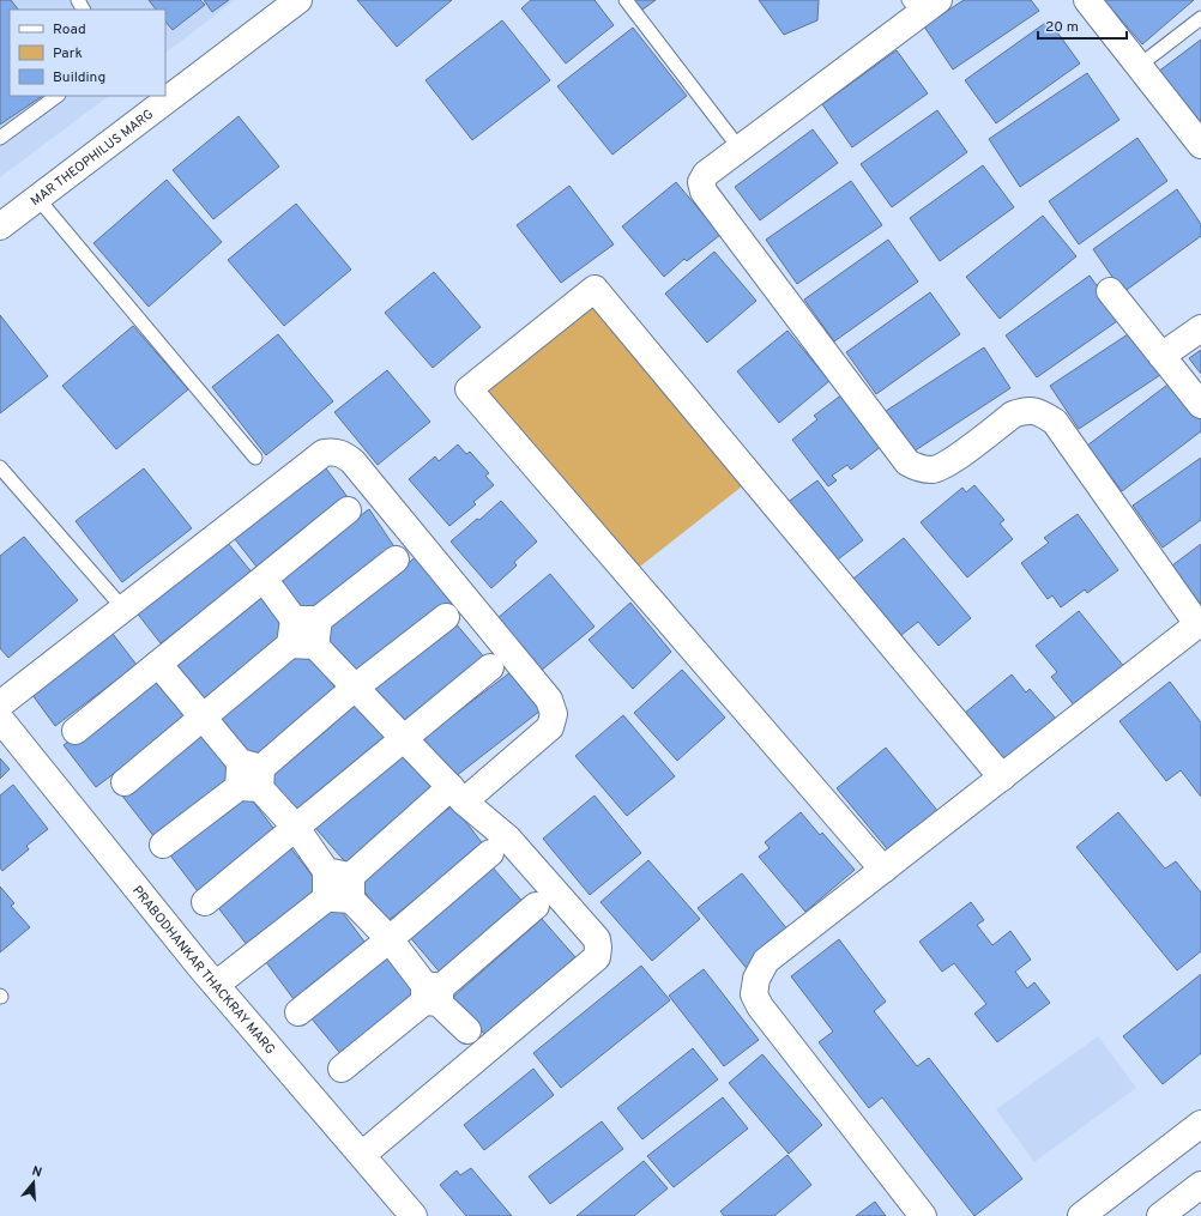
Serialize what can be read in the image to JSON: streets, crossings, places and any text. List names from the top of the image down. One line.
{"streets":{"street":["MAR THEOPHILUS MARG","PRABODHANKAR THACKRAY MARG"]},"legend":["Road","Park","Building"],"scale_bar":"20 m","north":"top"}
